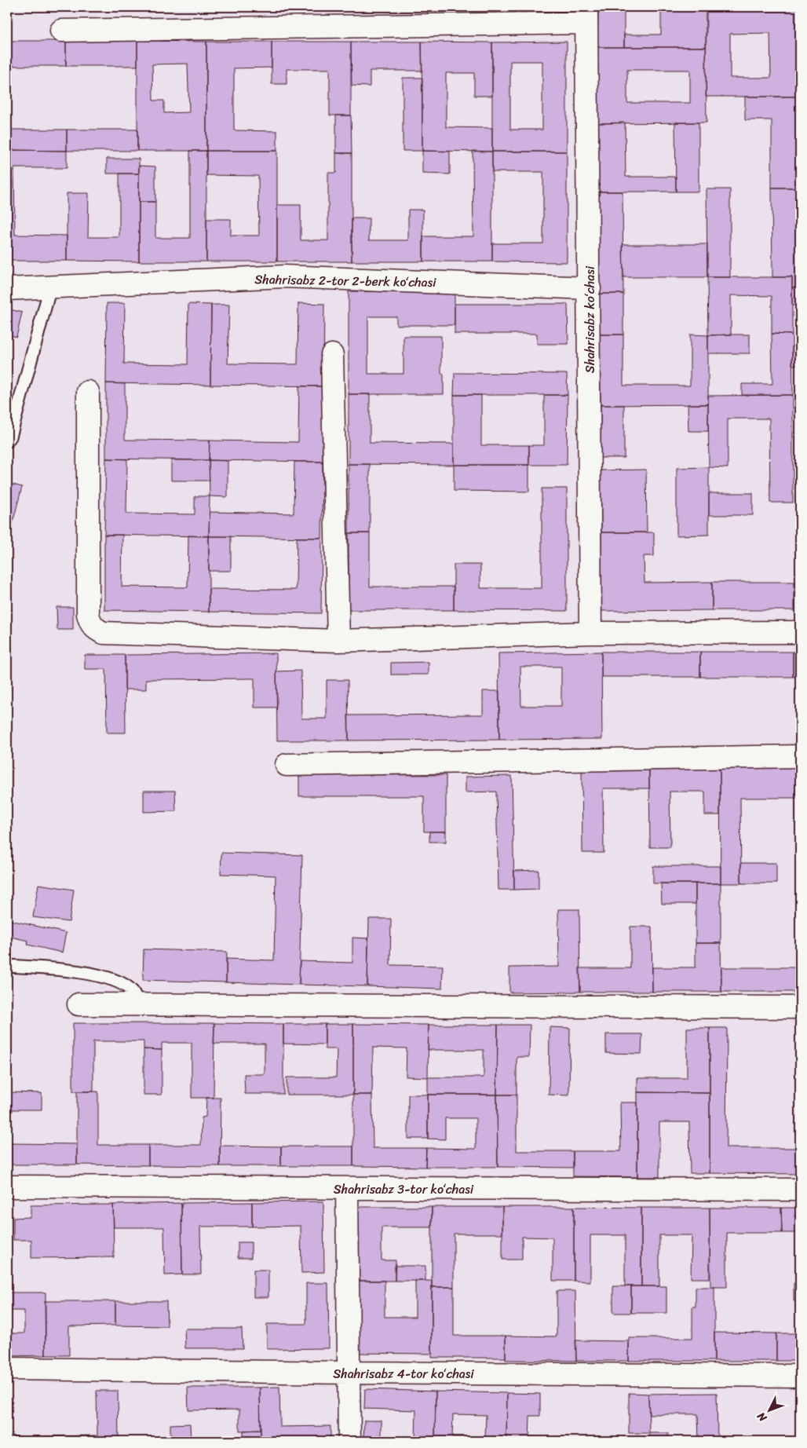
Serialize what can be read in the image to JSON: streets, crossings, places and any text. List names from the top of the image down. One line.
{"streets":{"street":["Shahrisabz 2-tor 2-berk koʻchasi","Shahrisabz koʻchasi","Shahrisabz 3-tor koʻchasi","Shahrisabz 4-tor koʻchasi"]},"crossings":[["Shahrisabz 2-tor 2-berk koʻchasi","Shahrisabz koʻchasi"]],"north":"bottom left"}
